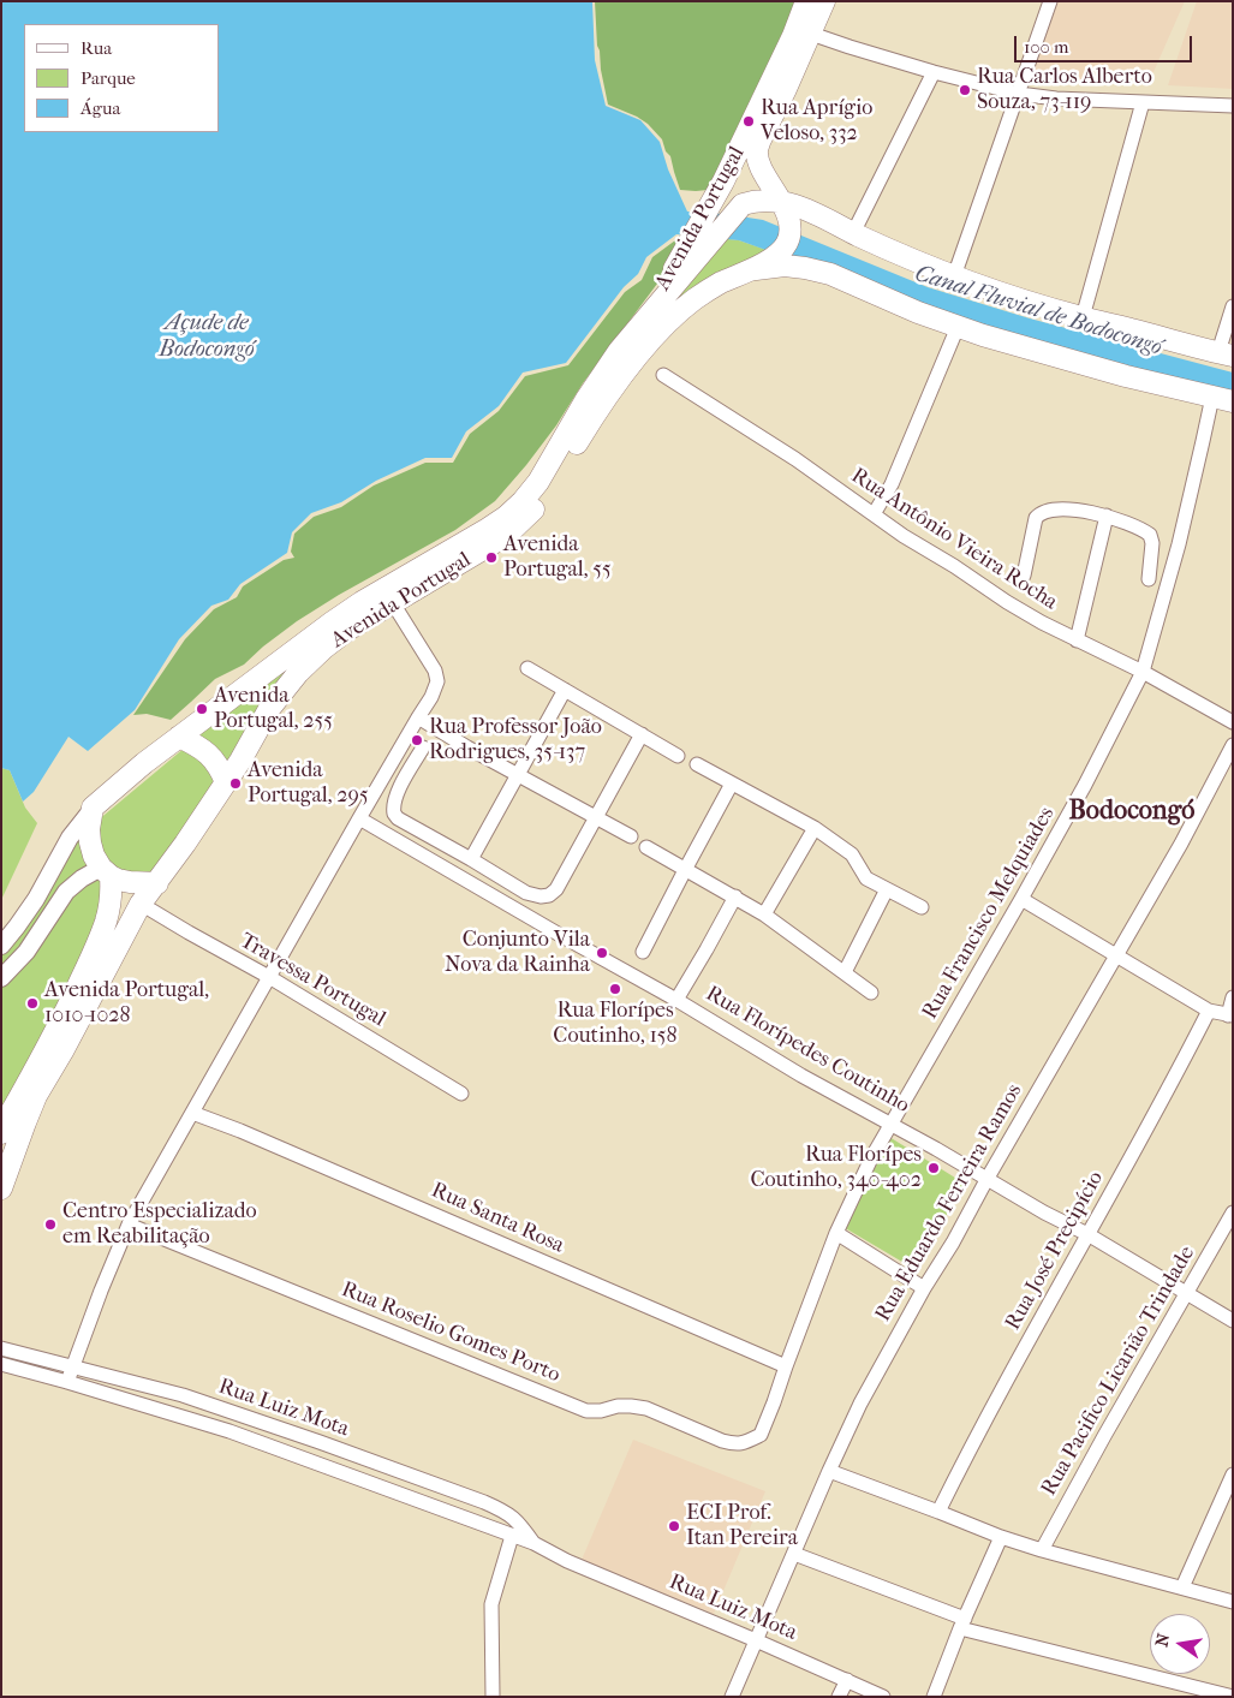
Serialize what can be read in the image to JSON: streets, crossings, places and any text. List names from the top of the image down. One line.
{"streets":{"main road":["Avenida Portugal"],"street":["Rua Antônio Vieira Rocha","Rua Francisco Melquiades","Travessa Portugal","Rua Florípedes Coutinho","Rua Eduardo Ferreira Ramos","Rua Santa Rosa","Rua José Precipício","Rua Roselio Gomes Porto","Rua Pacifico Licarião Trindade","Rua Luiz Mota"]},"crossings":[["Avenida Portugal","Travessa Portugal"],["Rua Antônio Vieira Rocha","Rua Francisco Melquiades"],["Rua Francisco Melquiades","Rua Florípedes Coutinho"],["Rua Francisco Melquiades","Rua Santa Rosa"],["Rua Francisco Melquiades","Rua Roselio Gomes Porto"],["Rua Florípedes Coutinho","Rua Eduardo Ferreira Ramos"],["Rua Florípedes Coutinho","Rua José Precipício"],["Rua Florípedes Coutinho","Rua Pacifico Licarião Trindade"],["Rua Eduardo Ferreira Ramos","Rua Luiz Mota"]],"districts":["Bodocongó"],"water":["Canal Fluvial de Bodocongó","Açude de Bodocongó"],"places":["Rua Carlos Alberto Souza, 73-119","Rua Aprígio Veloso, 332","Avenida Portugal, 55","Avenida Portugal, 255","Rua Professor João Rodrigues, 35-137","Avenida Portugal, 295","Conjunto Vila Nova da Rainha","Rua Florípes Coutinho, 158","Avenida Portugal, 1010-1028","Rua Florípes Coutinho, 340-402","Centro Especializado em Reabilitação","ECI Prof. Itan Pereira"],"legend":["Rua","Parque","Água"],"scale_bar":"100 m","north":"left"}
